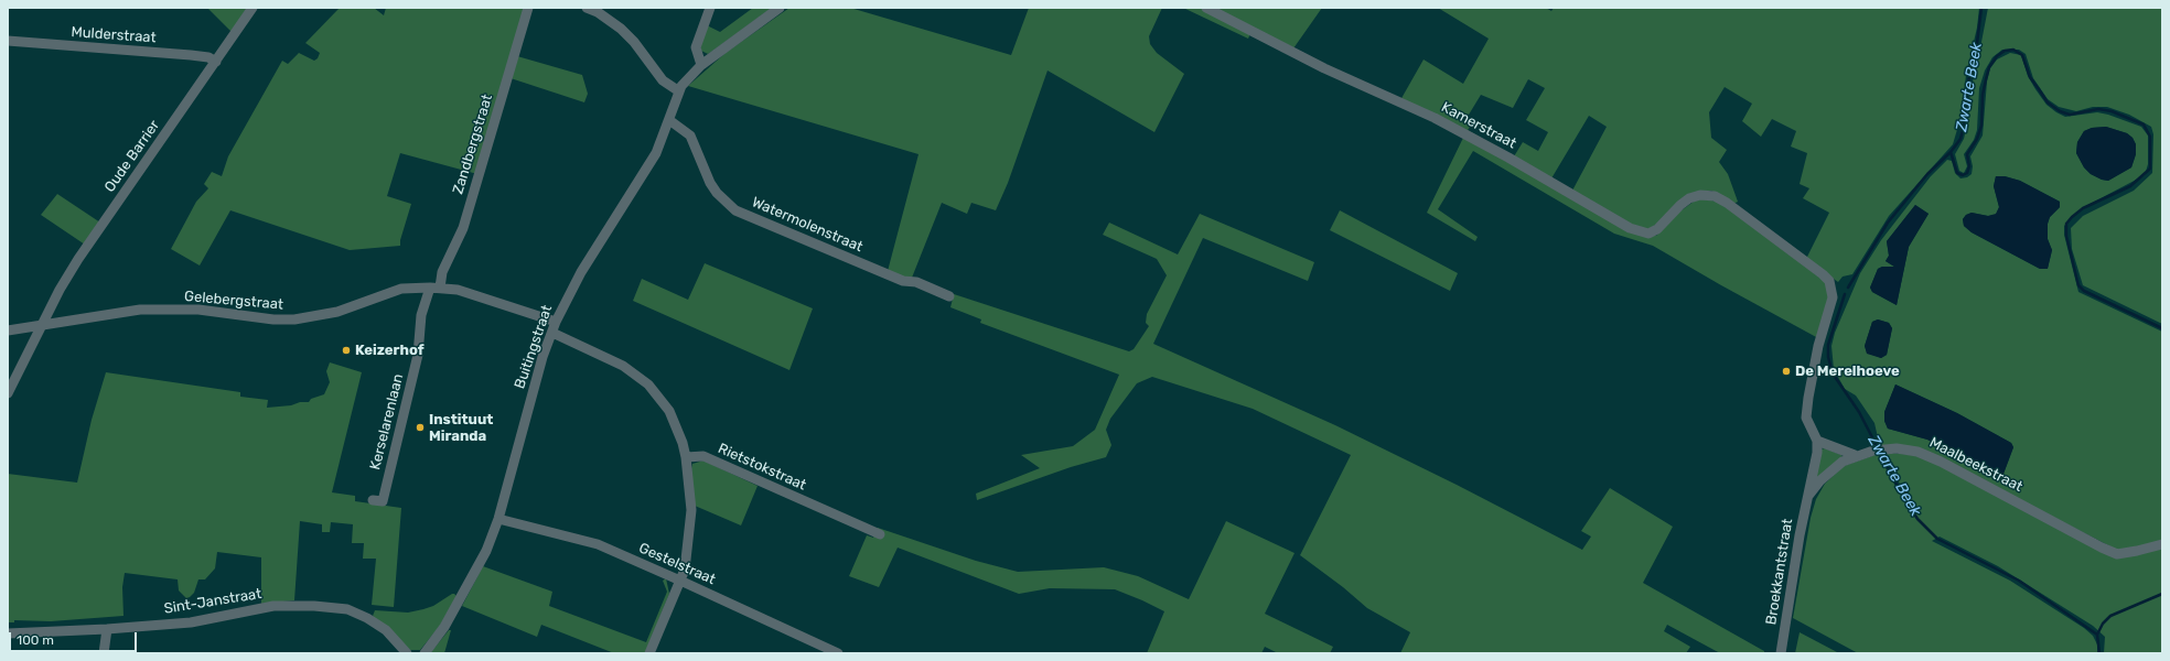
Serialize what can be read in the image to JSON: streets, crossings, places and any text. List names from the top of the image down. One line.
{"streets":{"street":["Mulderstraat","Kamerstraat","Zandbergstraat","Oude Barrier","Watermolenstraat","Gelebergstraat","Buitingstraat","Kerselarenlaan","Maalbeekstraat","Rietstokstraat","Gestelstraat","Broekkantstraat","Sint-Janstraat"]},"crossings":[["Mulderstraat","Oude Barrier"],["Kamerstraat","Broekkantstraat"],["Zandbergstraat","Gelebergstraat"],["Zandbergstraat","Kerselarenlaan"],["Oude Barrier","Gelebergstraat"],["Watermolenstraat","Buitingstraat"],["Gelebergstraat","Buitingstraat"],["Gelebergstraat","Kerselarenlaan"],["Buitingstraat","Gestelstraat"],["Maalbeekstraat","Broekkantstraat"]],"water":["Zwarte Beek"],"places":["Keizerhof","De Merelhoeve","Instituut Miranda"],"scale_bar":"100 m"}
